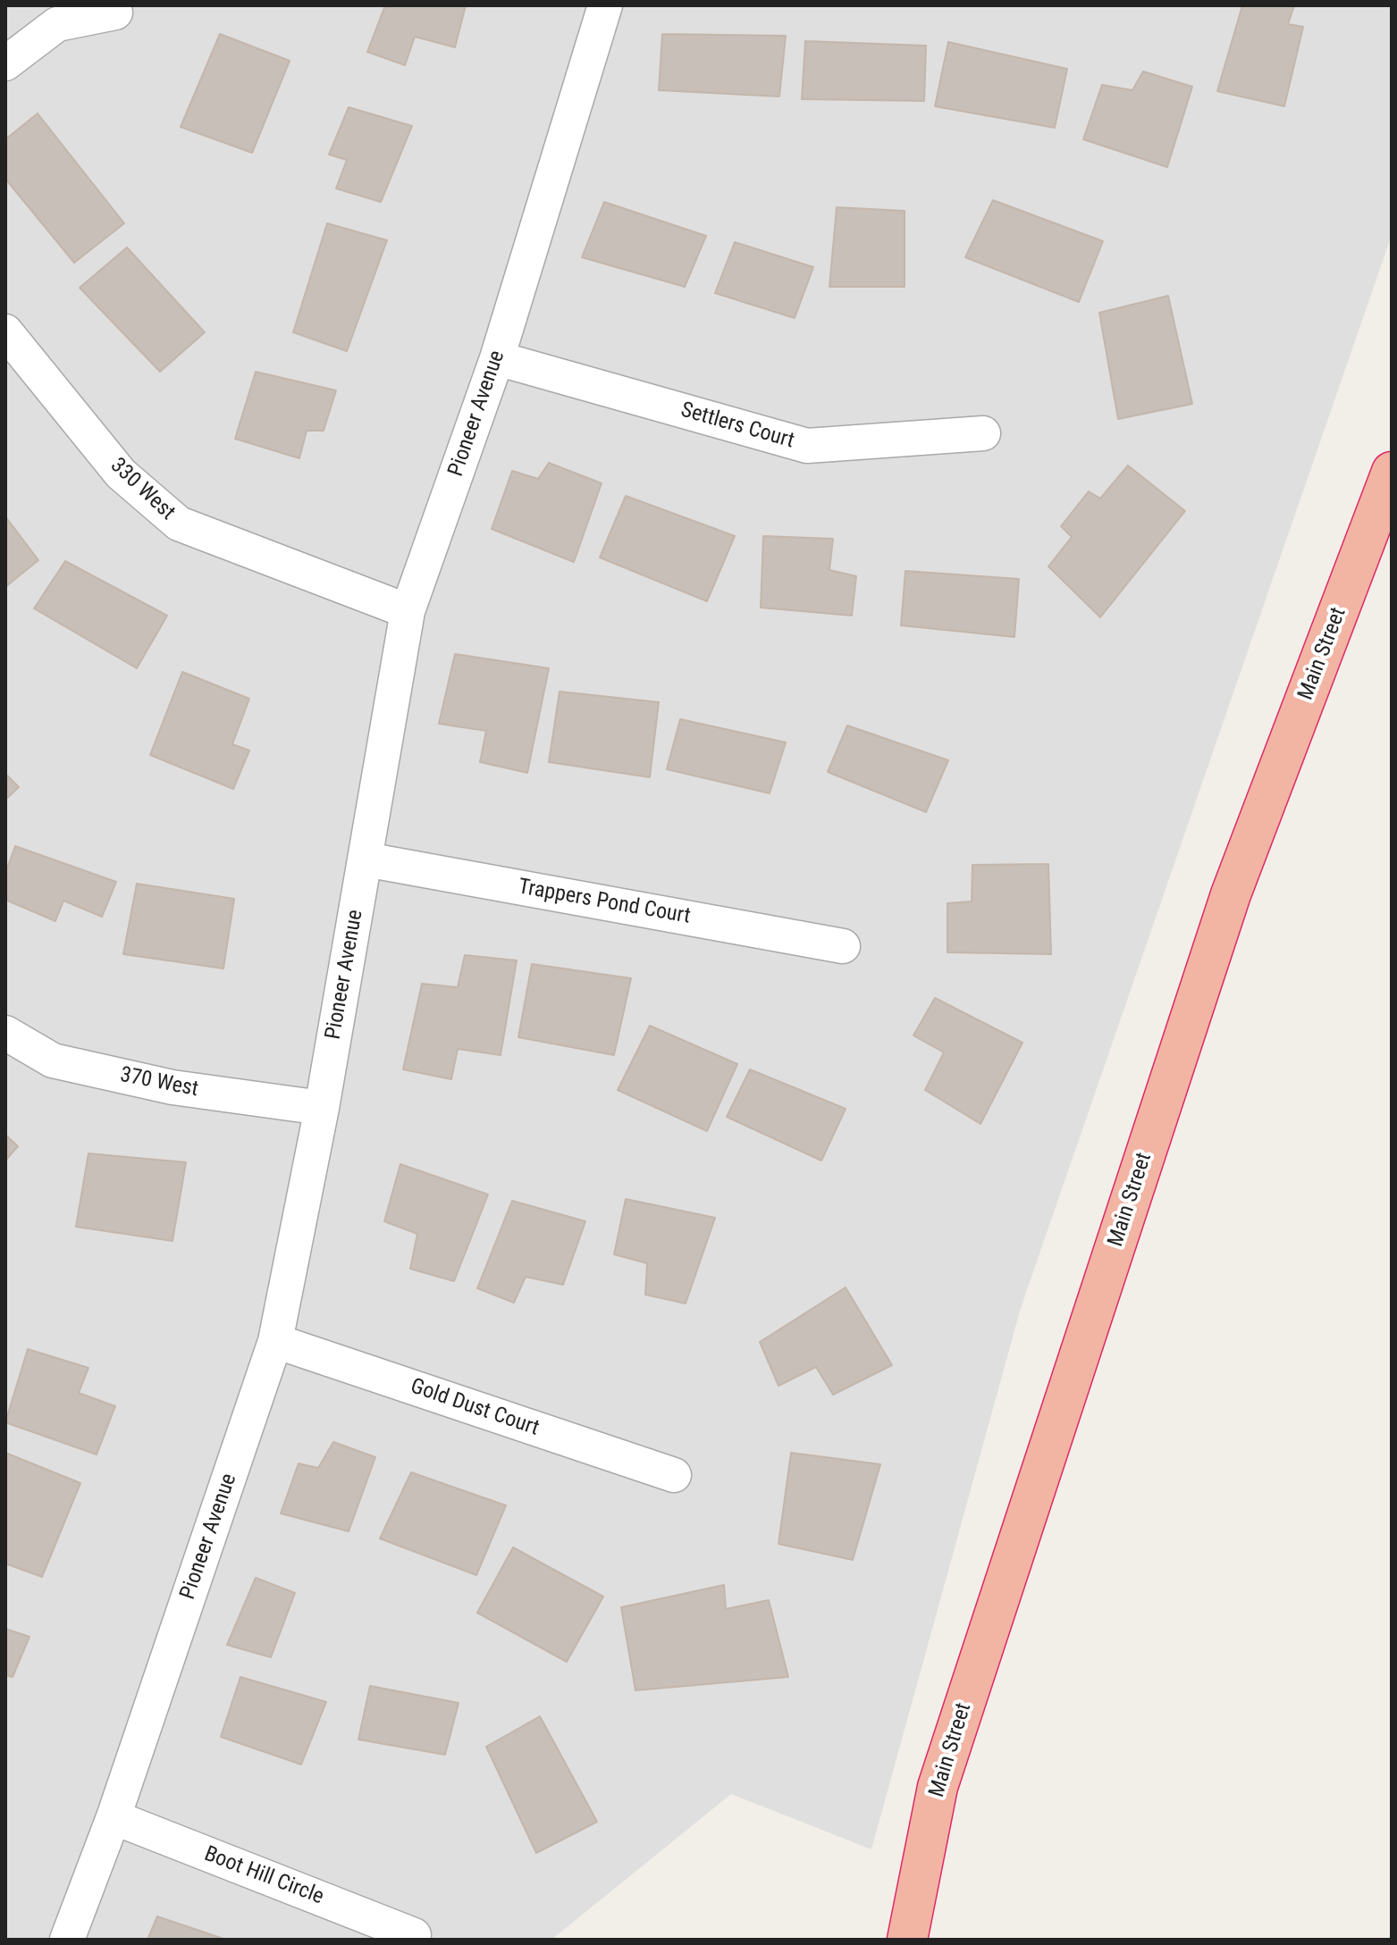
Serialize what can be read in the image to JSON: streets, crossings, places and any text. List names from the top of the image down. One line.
{"streets":{"highway":["Main Street"],"street":["Pioneer Avenue","Settlers Court","330 West","Trappers Pond Court","370 West","Gold Dust Court","Boot Hill Circle"]},"crossings":[["Pioneer Avenue","Settlers Court"],["Pioneer Avenue","330 West"],["Pioneer Avenue","Trappers Pond Court"],["Pioneer Avenue","370 West"],["Pioneer Avenue","Gold Dust Court"],["Pioneer Avenue","Boot Hill Circle"]]}
